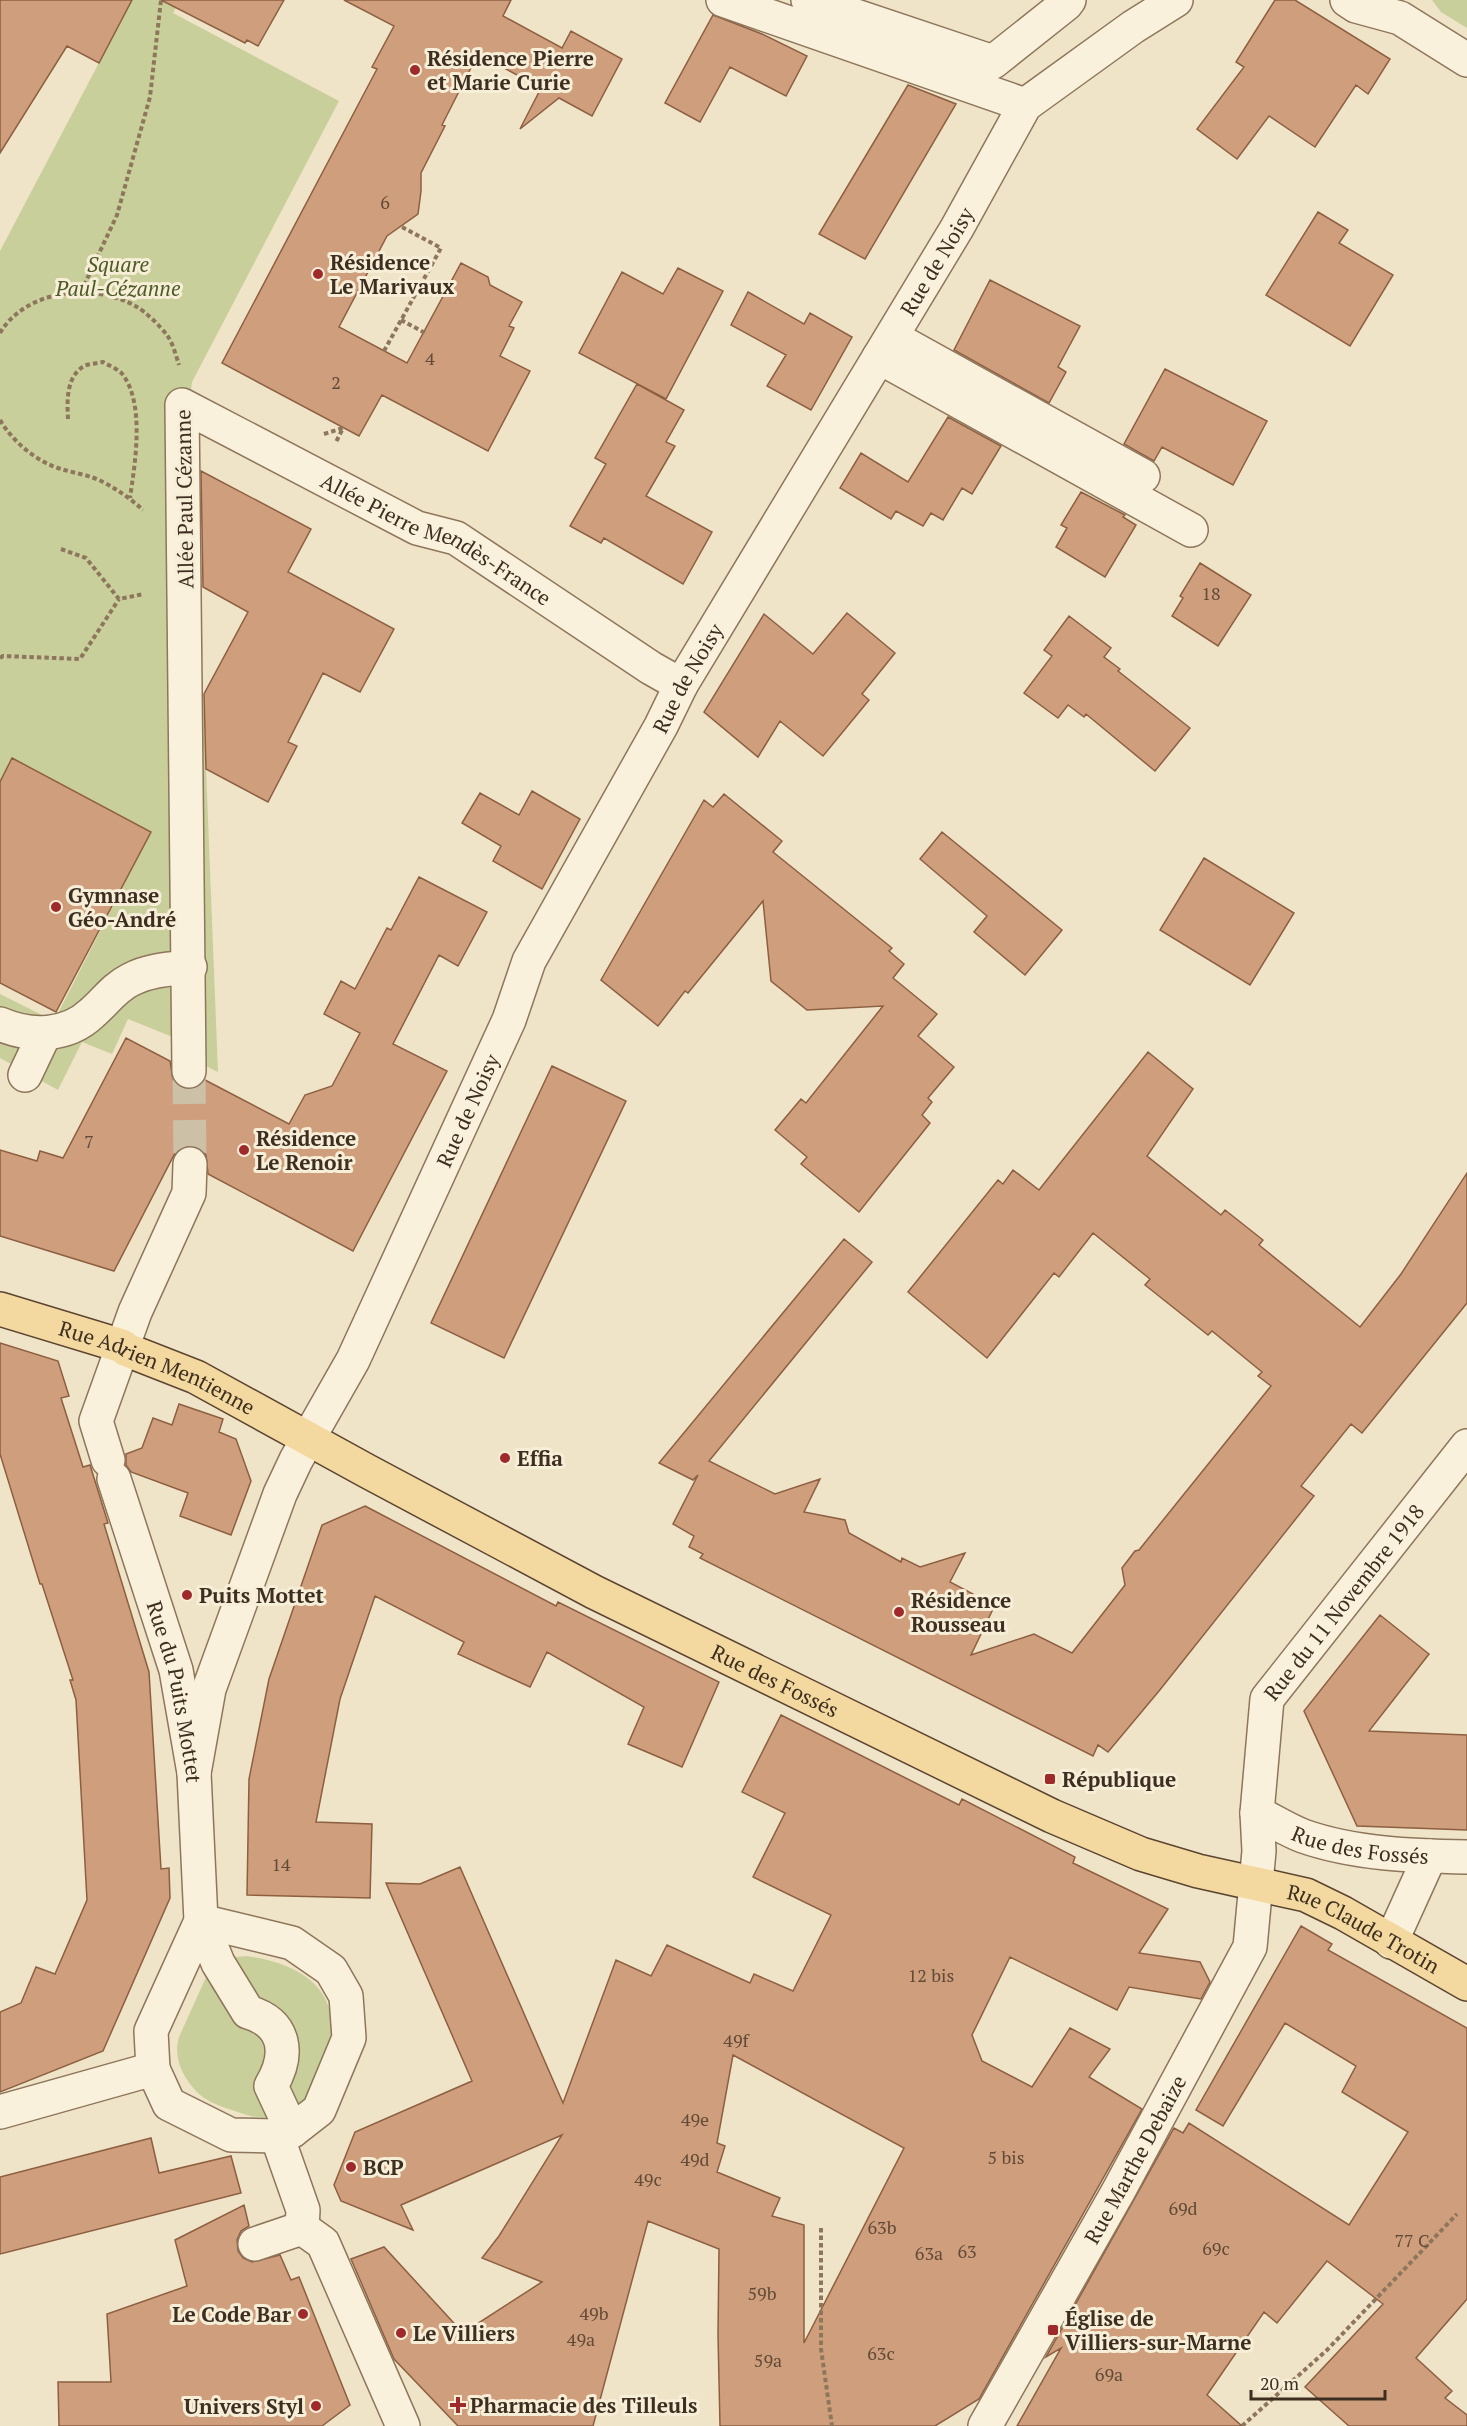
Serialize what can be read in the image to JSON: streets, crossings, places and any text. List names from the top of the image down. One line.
{"streets":{"main road":["Rue Adrien Mentienne","Rue des Fossés","Rue Claude Trotin"],"street":["Rue de Noisy","Allée Paul Cézanne","Allée Pierre Mendès-France","Rue du 11 Novembre 1918","Rue du Puits Mottet","Rue Marthe Debaize"]},"crossings":[["Rue de Noisy","Allée Pierre Mendès-France"],["Rue de Noisy","Rue Adrien Mentienne"],["Rue de Noisy","Rue du Puits Mottet"],["Rue de Noisy","Rue des Fossés"],["Allée Paul Cézanne","Allée Pierre Mendès-France"],["Rue Adrien Mentienne","Rue du Puits Mottet"],["Rue Adrien Mentienne","Rue des Fossés"],["Rue du 11 Novembre 1918","Rue des Fossés"],["Rue du 11 Novembre 1918","Rue Claude Trotin"],["Rue du 11 Novembre 1918","Rue Marthe Debaize"],["Rue du Puits Mottet","Rue des Fossés"],["Rue des Fossés","Rue Claude Trotin"],["Rue des Fossés","Rue Marthe Debaize"],["Rue Claude Trotin","Rue Marthe Debaize"]],"parks":["Square Paul-Cézanne"],"places":{"other":["Résidence Pierre et Marie Curie","Résidence Le Marivaux","Gymnase Géo-André","Résidence Le Renoir","Effia","Puits Mottet","Résidence Rousseau","BCP","Le Code Bar","Le Villiers","Univers Styl"],"transit":["République","Église de Villiers-sur-Marne"],"health":["Pharmacie des Tilleuls"]},"house_numbers":["6","4","2","18","7","14","12 bis","49f","49e","5 bis","49d","49c","69d","63b","77 C","69c","63","63a","59b","49b","49a","63c","59a","69a"],"scale_bar":"20 m"}
